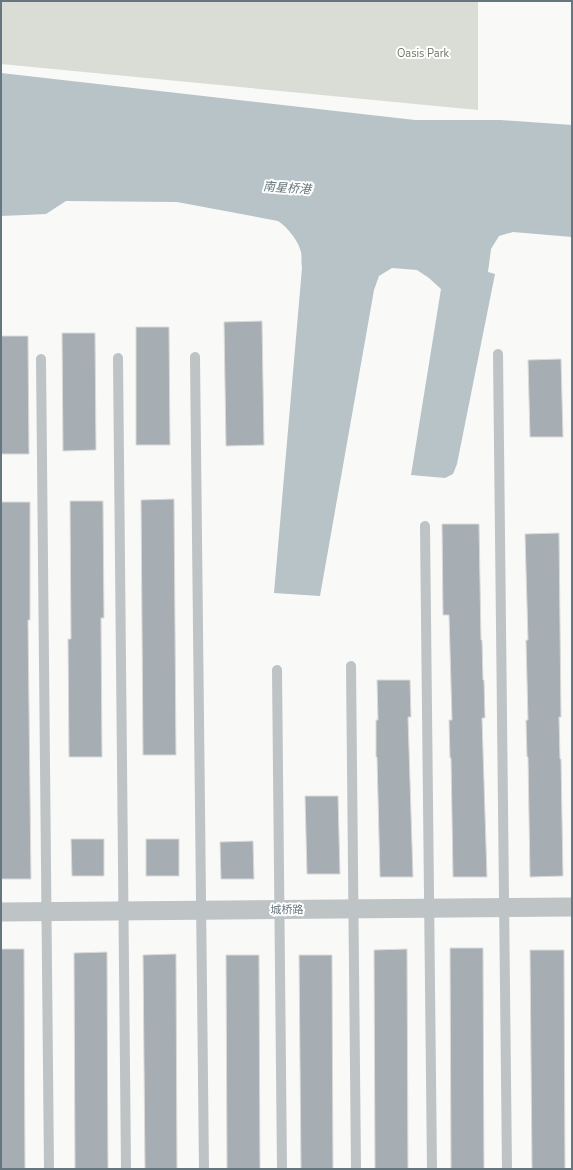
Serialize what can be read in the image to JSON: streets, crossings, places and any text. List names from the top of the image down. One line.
{"streets":{"street":["城桥路"]},"water":["南星桥港"],"parks":["Oasis Park"]}
